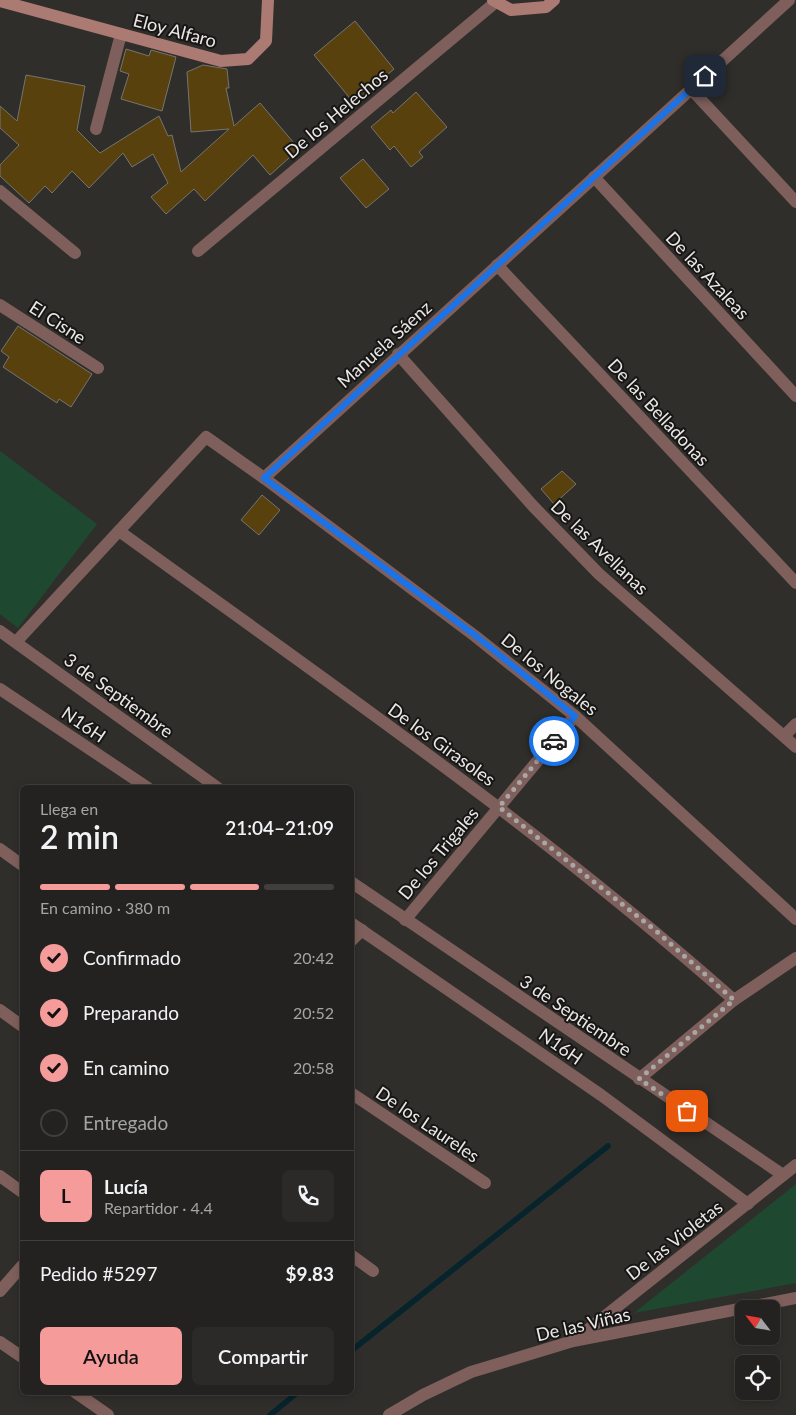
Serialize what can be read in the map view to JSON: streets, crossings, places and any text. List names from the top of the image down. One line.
{"streets":{"street":["Eloy Alfaro","De los Helechos","De las Azaleas","El Cisne","Manuela Sáenz","De las Belladonas","De las Avellanas","De los Nogales","3 de Septiembre","N16H","De los Girasoles","De los Trigales","De los Laureles","De las Violetas","De las Viñas"]},"crossings":[["De las Azaleas","Manuela Sáenz"],["Manuela Sáenz","De las Belladonas"],["Manuela Sáenz","De las Avellanas"],["Manuela Sáenz","De los Nogales"],["De los Nogales","De los Trigales"],["3 de Septiembre","De los Trigales"],["3 de Septiembre","De las Violetas"],["N16H","De las Violetas"],["De los Girasoles","De los Trigales"],["De las Violetas","De las Viñas"]],"north":"top left","page":{"heading":["2 min","Llega en","21:04–21:09"],"panel":["Lucía","Repartidor · 4.4","Pedido #5297","$9.83"],"bar":"En camino · 380 m","list":[["Confirmado","20:42"],["Preparando","20:52"],["En camino","20:58"],"Entregado"],"round":"L","buttons":["Ayuda","Compartir"]}}
